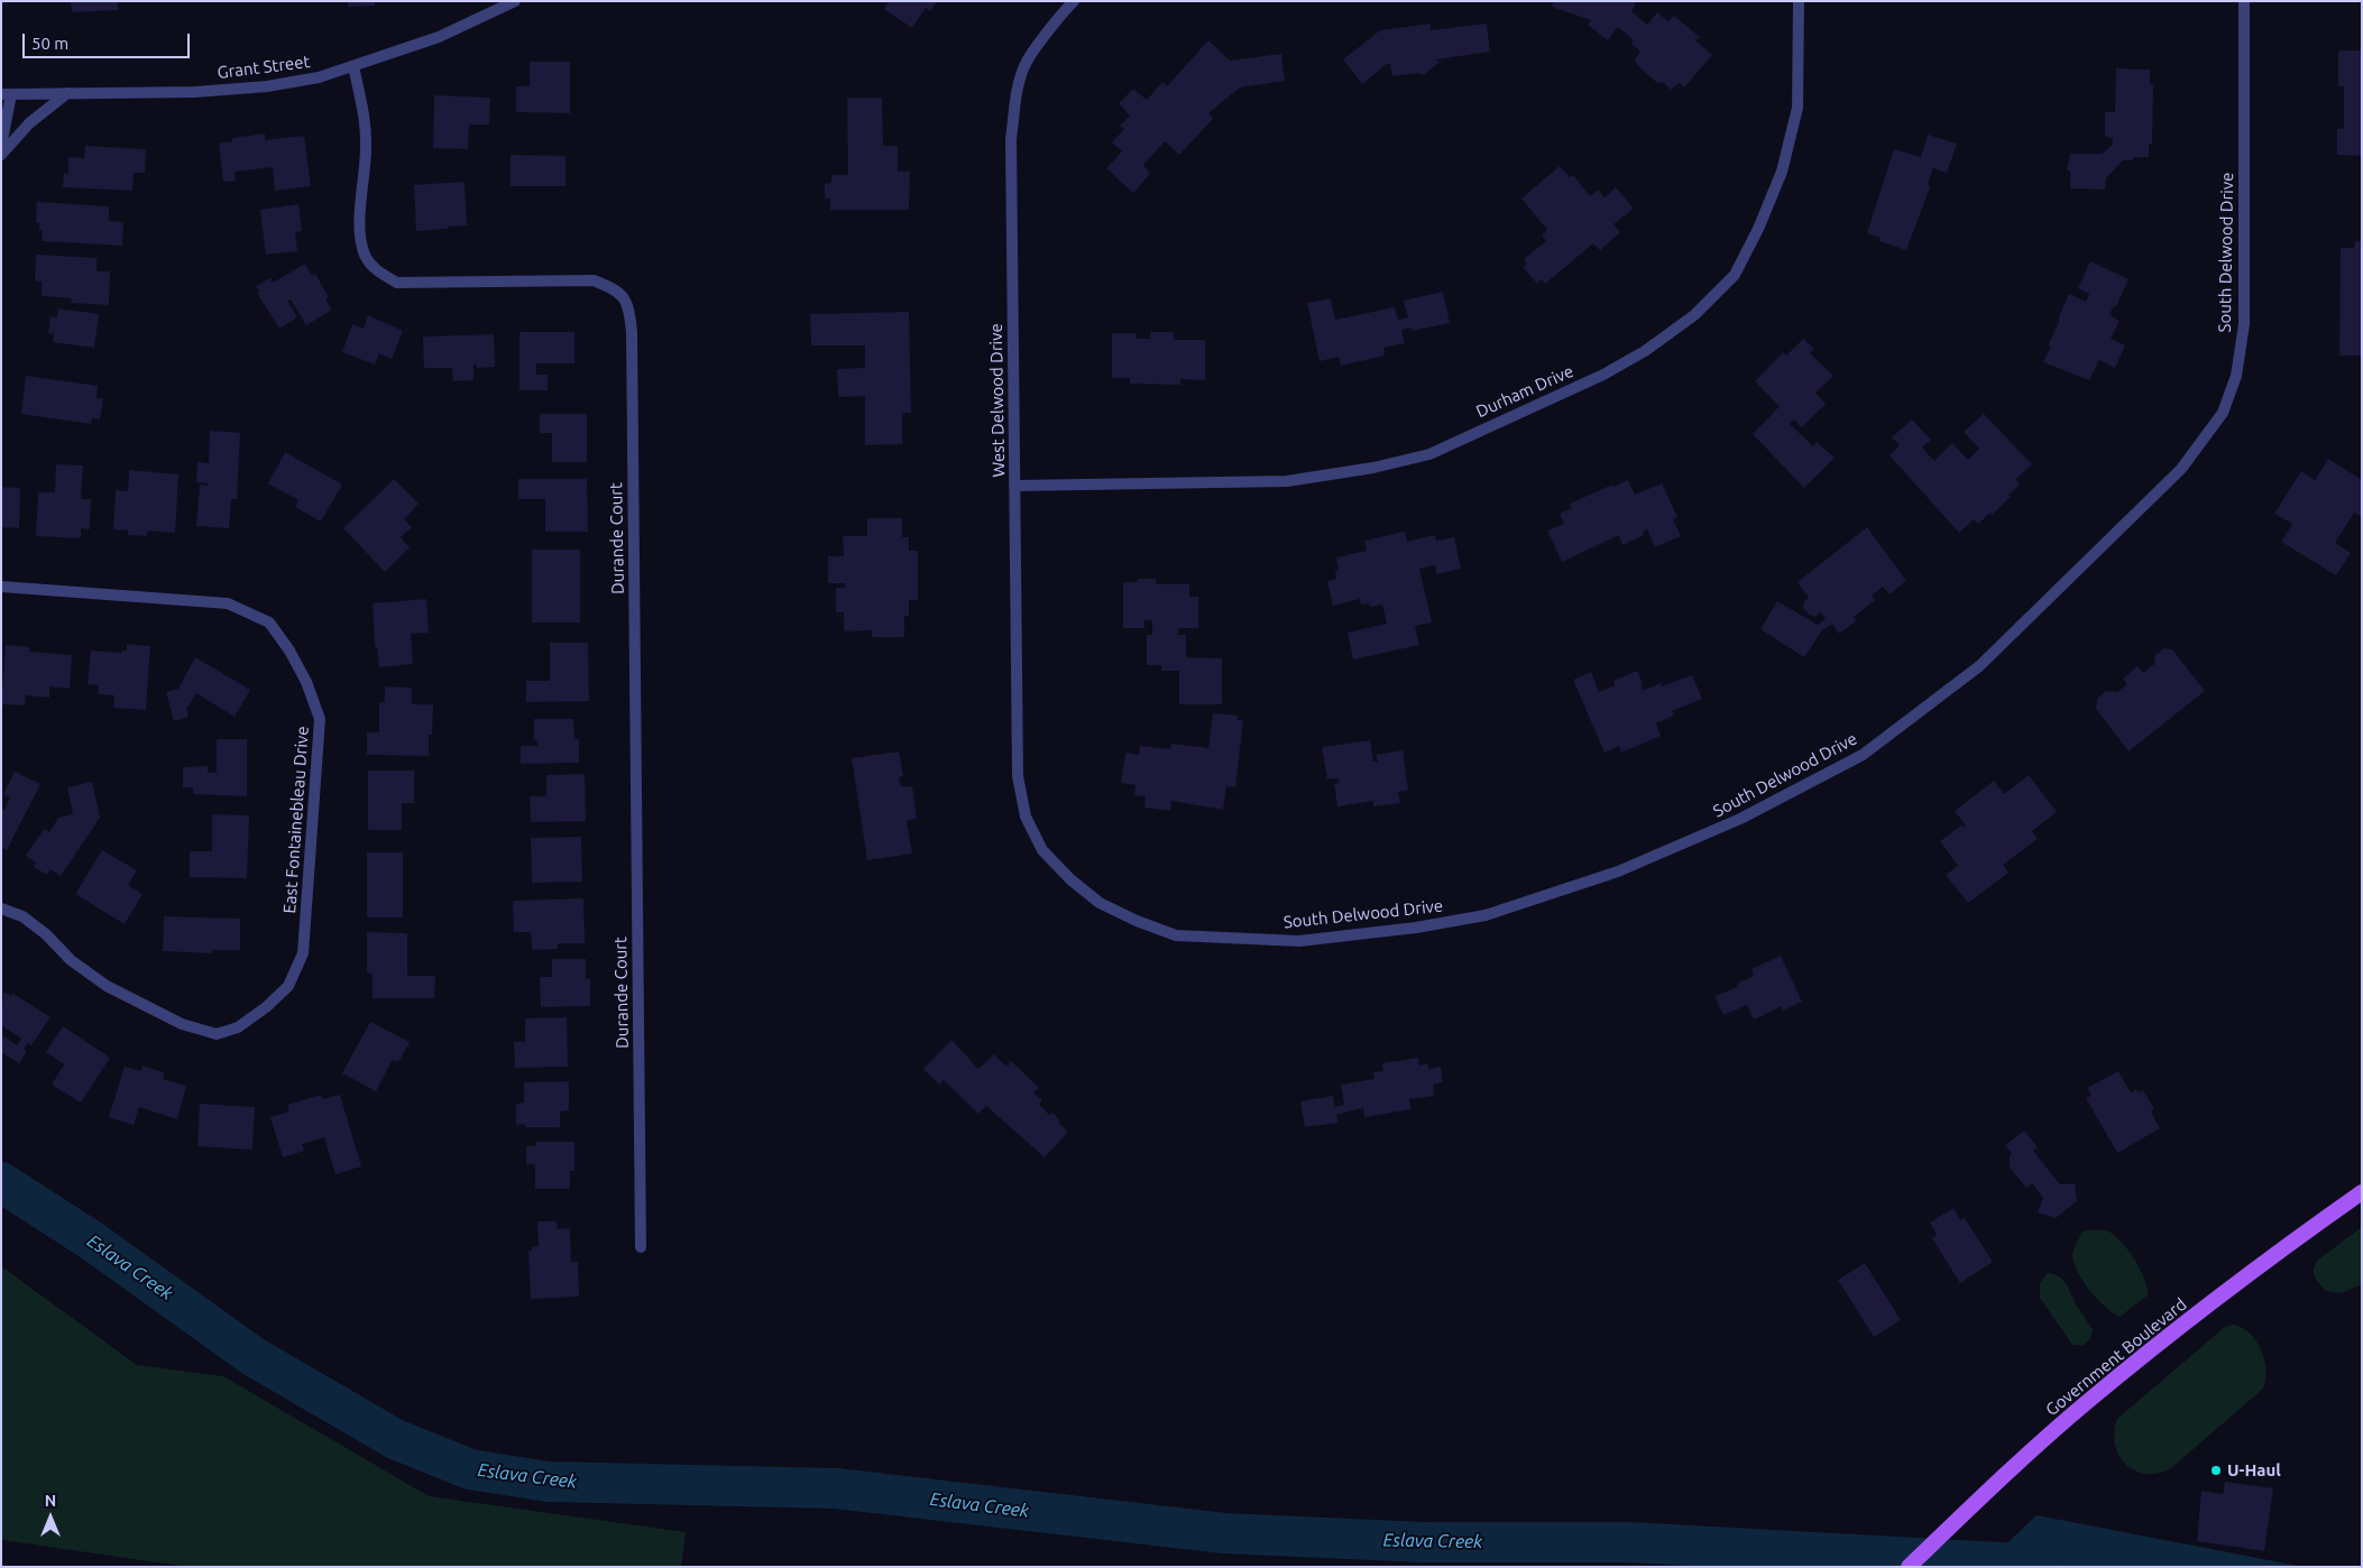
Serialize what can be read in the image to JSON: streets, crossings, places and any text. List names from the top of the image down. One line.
{"streets":{"main road":["Government Boulevard"],"street":["Grant Street","South Delwood Drive","Durham Drive","West Delwood Drive","Durande Court","East Fontainebleau Drive"]},"crossings":[["Grant Street","Durande Court"],["South Delwood Drive","West Delwood Drive"],["Durham Drive","West Delwood Drive"]],"water":["Eslava Creek"],"places":["U-Haul"],"scale_bar":"50 m","north":"top"}
